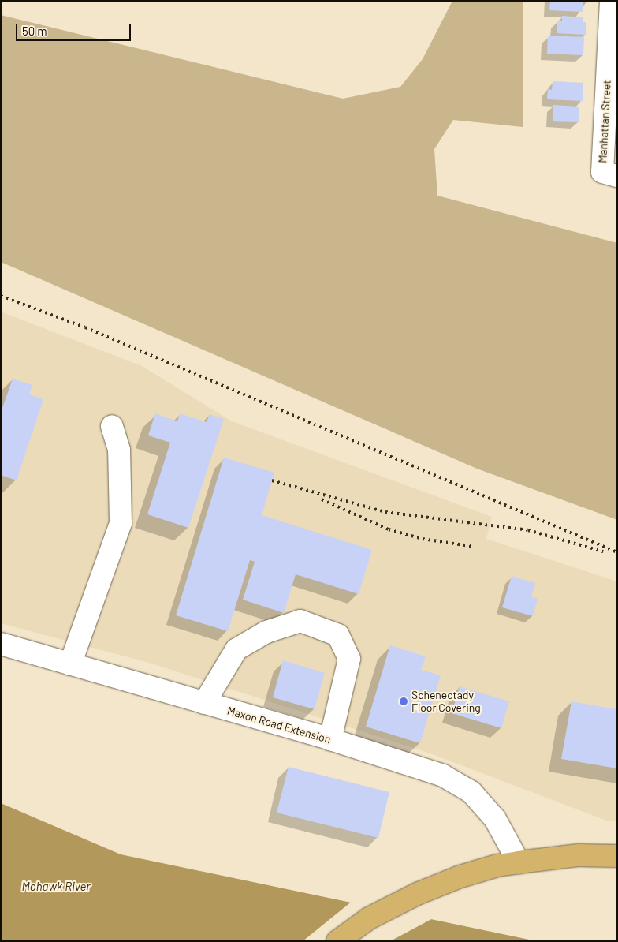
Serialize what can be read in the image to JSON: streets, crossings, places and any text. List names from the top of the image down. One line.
{"streets":{"street":["Manhattan Street","Maxon Road Extension"]},"water":["Mohawk River"],"places":["Schenectady Floor Covering"],"scale_bar":"50 m"}
